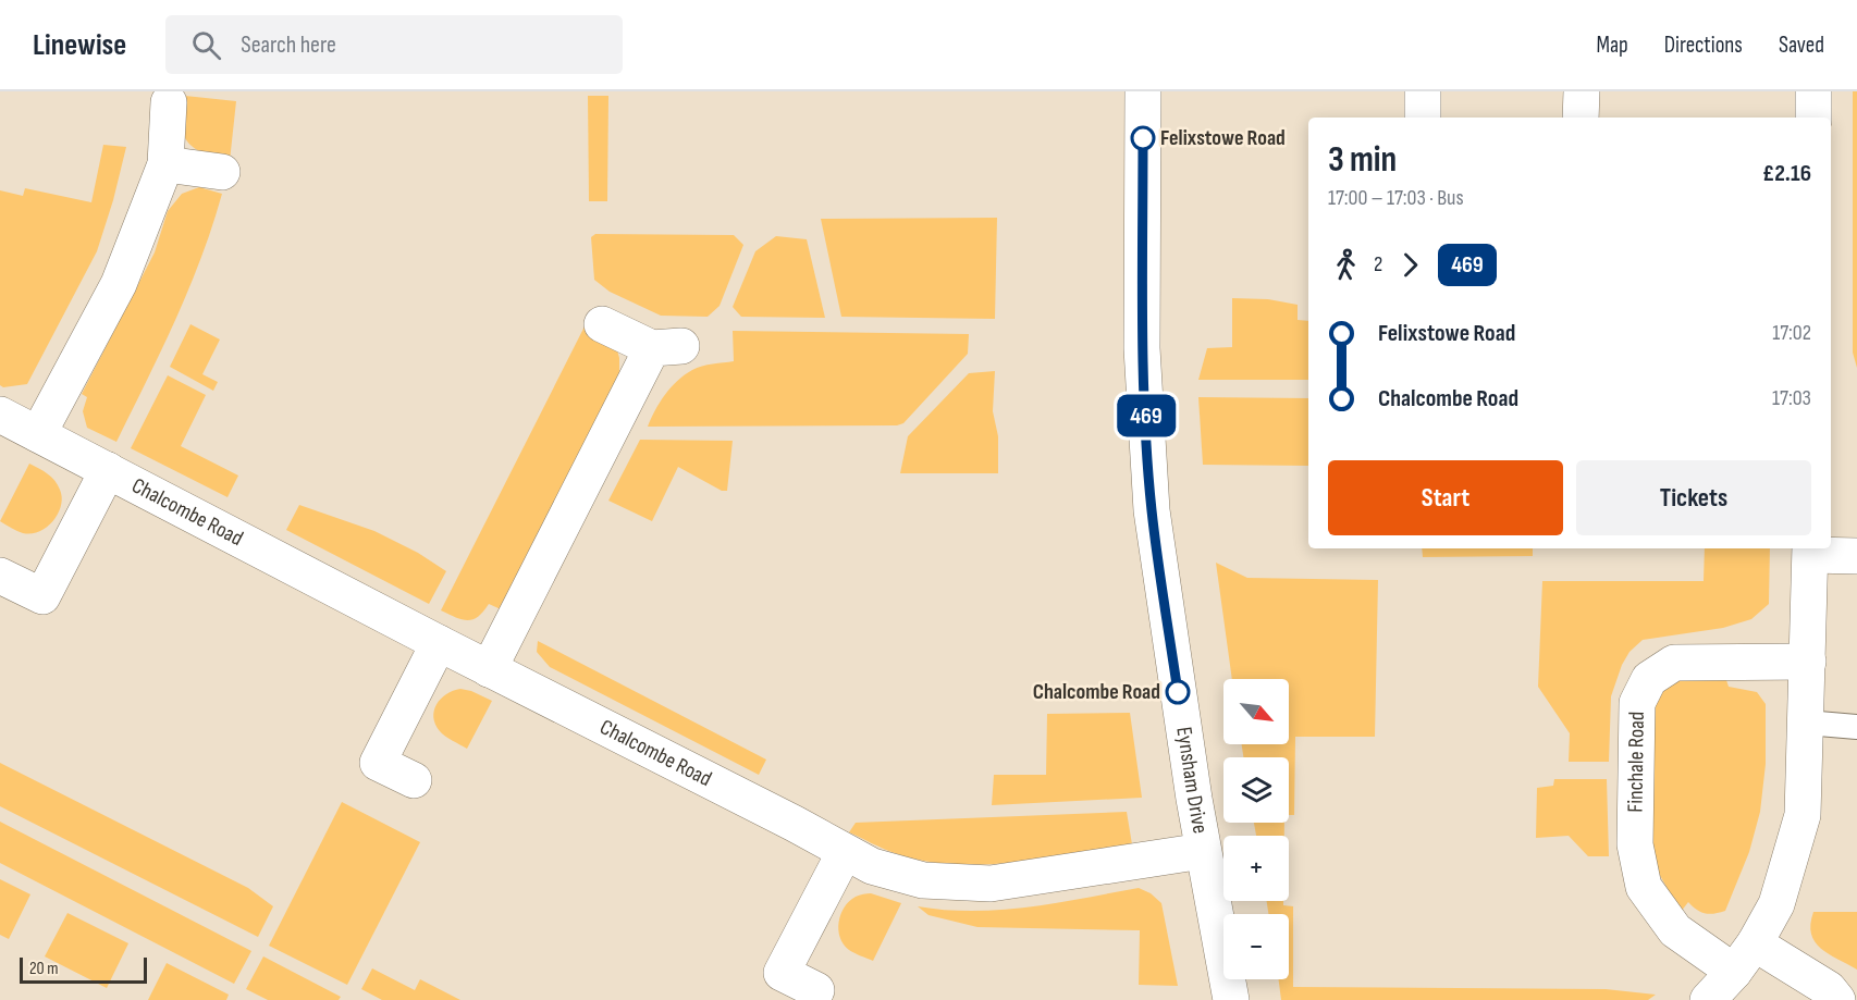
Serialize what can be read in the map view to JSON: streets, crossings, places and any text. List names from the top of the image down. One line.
{"streets":{"street":["Chalcombe Road","Finchale Road","Eynsham Drive"]},"crossings":[["Chalcombe Road","Eynsham Drive"]],"places":["Felixstowe Road","Chalcombe Road"],"lines":["bus line 469"],"scale_bar":"20 m","north":"bottom right","page":{"header":"Linewise","search":"Search here","nav":["Map","Directions","Saved"],"on_map":"469","heading":["3 min","17:00 – 17:03 · Bus","£2.16"],"legs":["2","469"],"list":[{"name":"Felixstowe Road","value":"17:02"},{"name":"Chalcombe Road","value":"17:03"}],"buttons":["Start","Tickets"],"map_buttons":["+","−"],"scale":"20 m"}}
